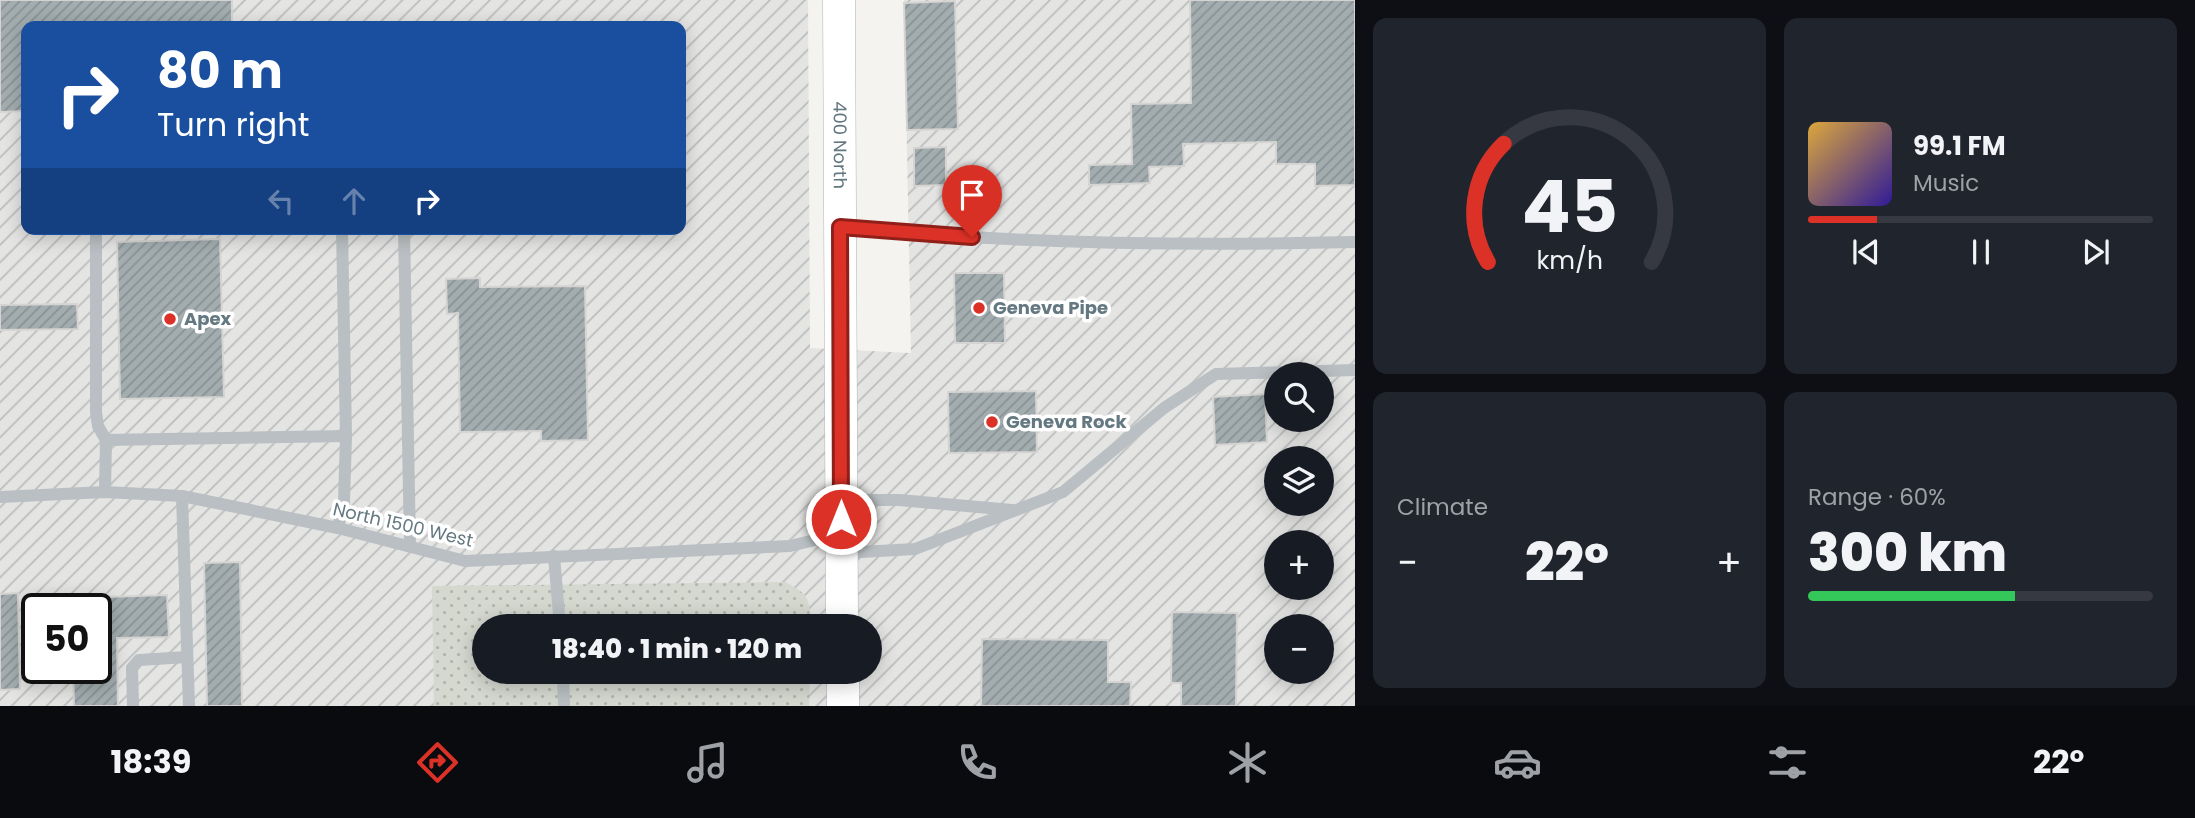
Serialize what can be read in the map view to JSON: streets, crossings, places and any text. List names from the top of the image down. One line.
{"streets":{"main road":["400 North"],"street":["North 1500 West"]},"crossings":[["400 North","North 1500 West"]],"places":["Geneva Pipe","Apex","Geneva Rock"],"page":{"turn":["80 m","Turn right"],"song":["99.1 FM","Music"],"map_buttons":["+","−"],"tile":["Climate",["Range · 60%","300 km"]],"heat":["−","22°","+"],"limit":"50","trip":"18:40 · 1 min · 120 m","tabs":["18:39","22°"],"gauge":["45","km/h"]}}
